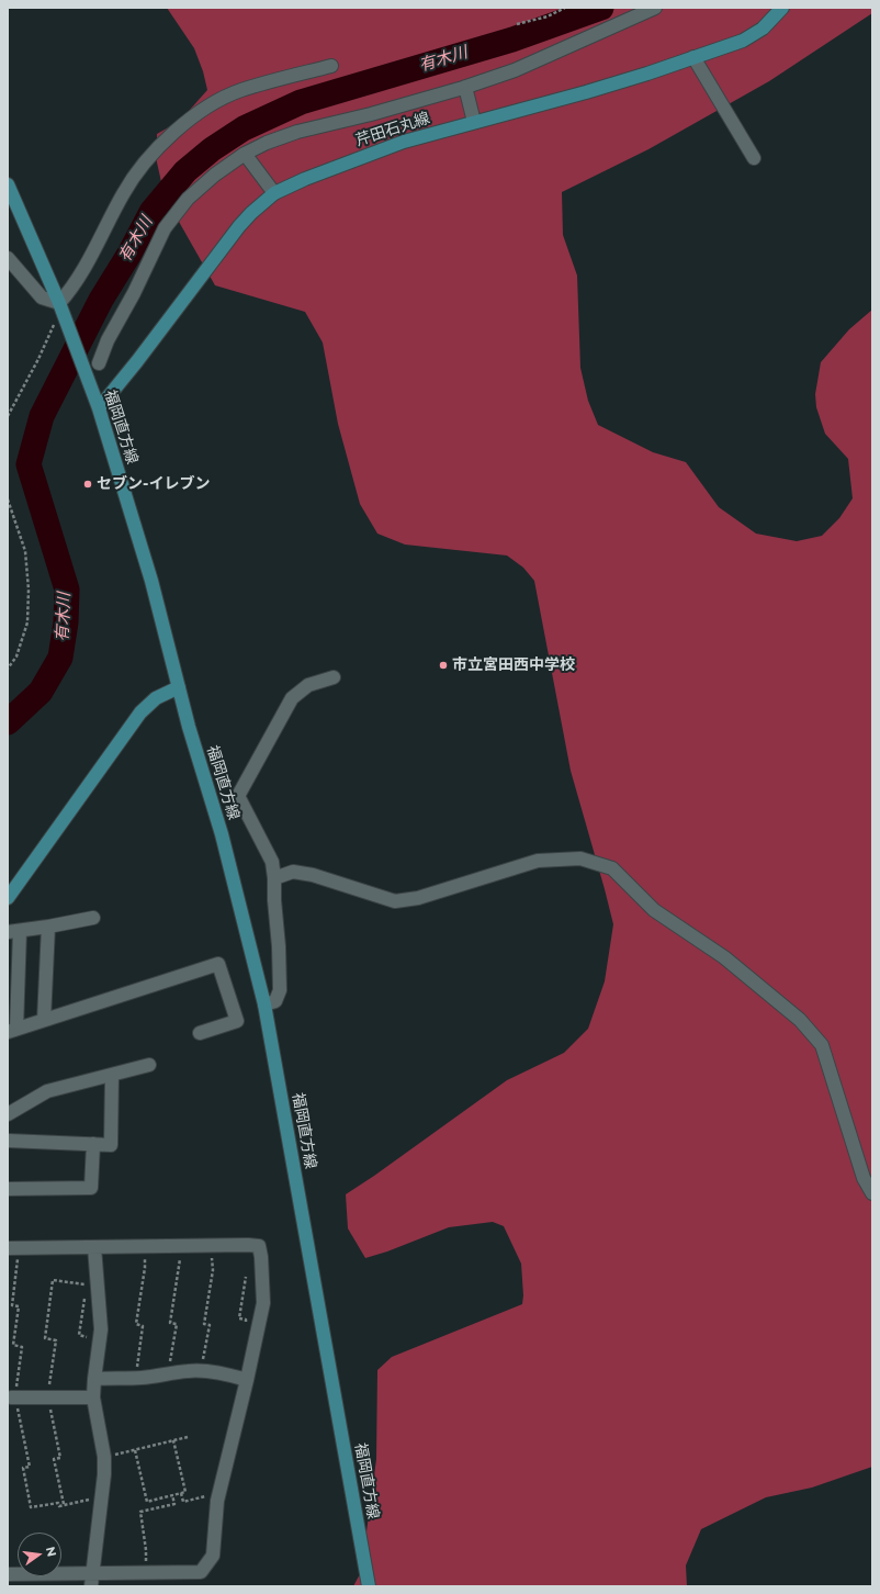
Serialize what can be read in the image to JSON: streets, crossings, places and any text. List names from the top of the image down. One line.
{"streets":{"main road":["芹田石丸線","福岡直方線"]},"crossings":[["芹田石丸線","福岡直方線"]],"water":["有木川"],"places":["セブン-イレブン","市立宮田西中学校"],"north":"right"}
